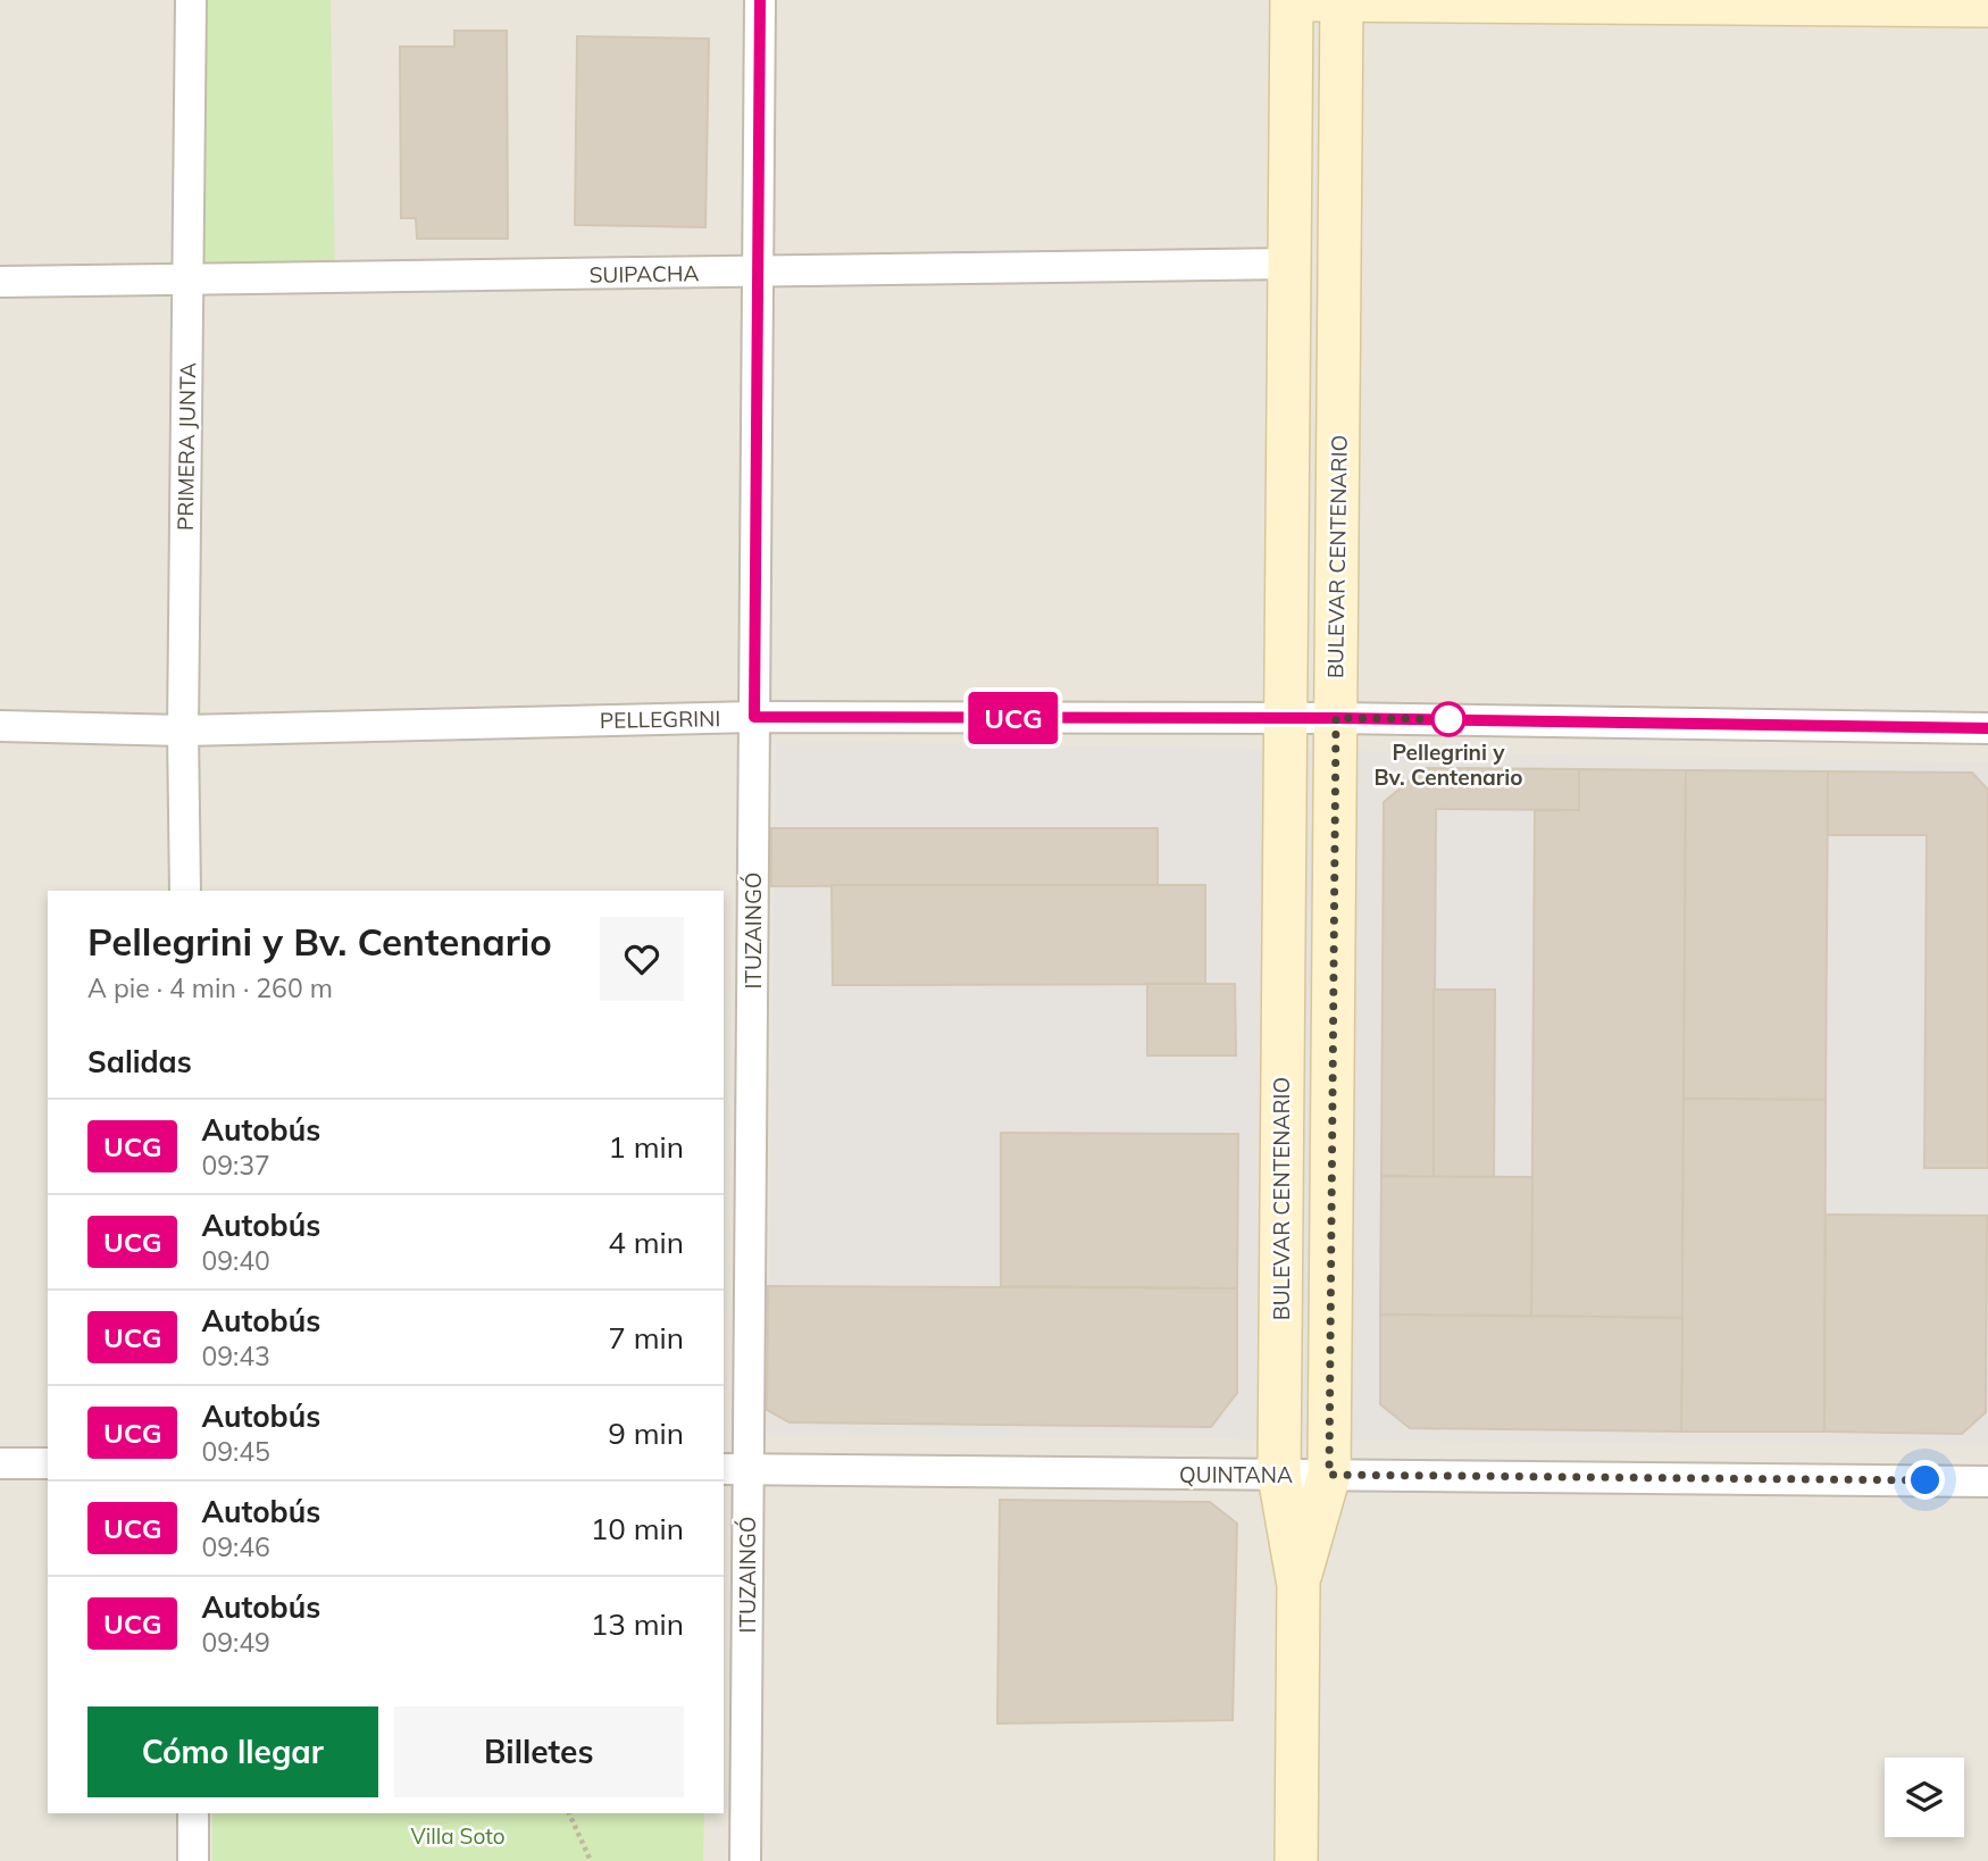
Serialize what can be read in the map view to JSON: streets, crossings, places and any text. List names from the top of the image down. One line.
{"streets":{"main road":["BULEVAR CENTENARIO"],"street":["SUIPACHA","PRIMERA JUNTA","PELLEGRINI","ITUZAINGÓ","QUINTANA"]},"crossings":[["SUIPACHA","PRIMERA JUNTA"],["SUIPACHA","BULEVAR CENTENARIO"],["SUIPACHA","ITUZAINGÓ"],["PRIMERA JUNTA","PELLEGRINI"],["BULEVAR CENTENARIO","PELLEGRINI"],["BULEVAR CENTENARIO","QUINTANA"],["PELLEGRINI","ITUZAINGÓ"],["ITUZAINGÓ","QUINTANA"]],"parks":["Villa Soto"],"places":["Pellegrini y Bv. Centenario"],"lines":["bus line UCG"],"page":{"on_map":"UCG","heading":[["Pellegrini y Bv. Centenario","A pie · 4 min · 260 m"],"Salidas"],"list":[{"mark":"UCG","name":"Autobús","note":"09:37","value":"1 min"},{"mark":"UCG","name":"Autobús","note":"09:40","value":"4 min"},{"mark":"UCG","name":"Autobús","note":"09:43","value":"7 min"},{"mark":"UCG","name":"Autobús","note":"09:45","value":"9 min"},{"mark":"UCG","name":"Autobús","note":"09:46","value":"10 min"},{"mark":"UCG","name":"Autobús","note":"09:49","value":"13 min"}],"buttons":["Cómo llegar","Billetes"]}}
